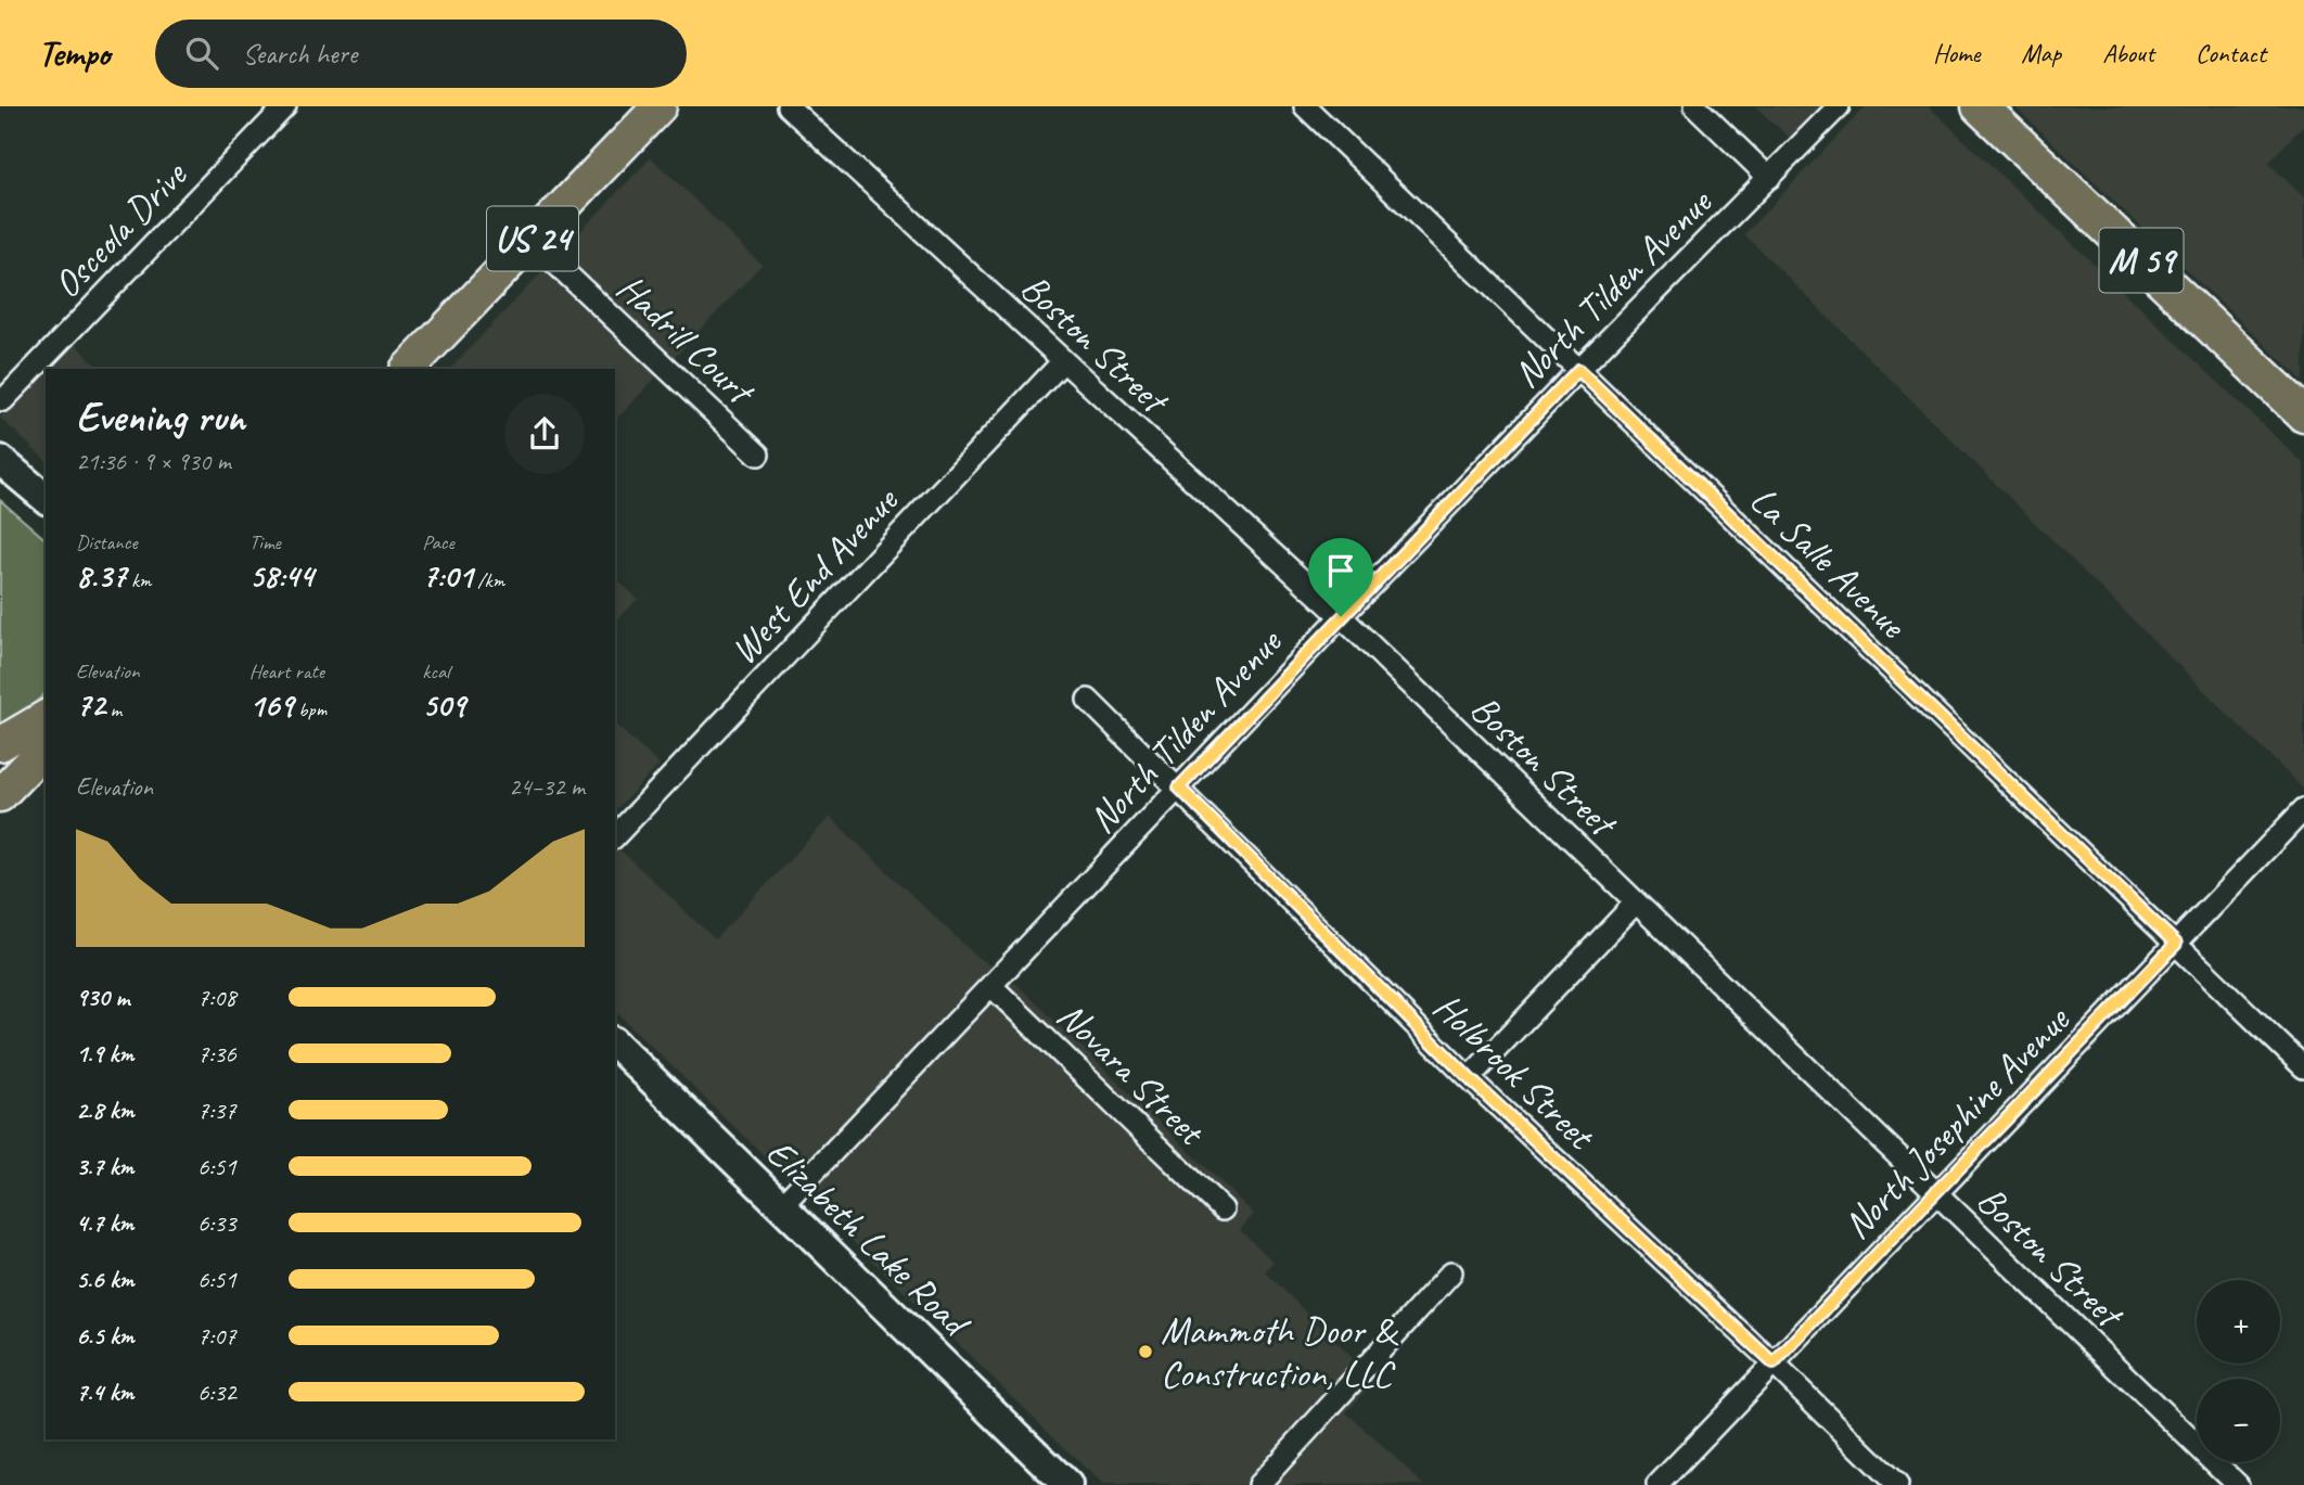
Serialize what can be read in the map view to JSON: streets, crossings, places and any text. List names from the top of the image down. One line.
{"streets":{"highway":["M 59"],"main road":["US 24","Elizabeth Lake Road"],"street":["Osceola Drive","North Tilden Avenue","Hadrill Court","Boston Street","La Salle Avenue","West End Avenue","Holbrook Street","Novara Street","North Josephine Avenue"]},"crossings":[["US 24","Hadrill Court"],["North Tilden Avenue","Boston Street"],["North Tilden Avenue","La Salle Avenue"],["North Tilden Avenue","Holbrook Street"],["North Tilden Avenue","Novara Street"],["North Tilden Avenue","Elizabeth Lake Road"],["Boston Street","West End Avenue"],["Boston Street","North Josephine Avenue"],["La Salle Avenue","North Josephine Avenue"],["Holbrook Street","North Josephine Avenue"]],"places":["Mammoth Door & Construction, LLC"],"page":{"header":"Tempo","search":"Search here","nav":["Home","Map","About","Contact"],"heading":["Evening run","21:36 · 9 × 930 m"],"stats":[["Distance","8.37 km"],["Time","58:44"],["Pace","7:01 /km"],["Elevation","72 m"],["Heart rate","169 bpm"],["kcal","509"]],"chart":["Elevation","24–32 m"],"list":[{"name":"930 m","note":"7:08"},{"name":"1.9 km","note":"7:36"},{"name":"2.8 km","note":"7:37"},{"name":"3.7 km","note":"6:51"},{"name":"4.7 km","note":"6:33"},{"name":"5.6 km","note":"6:51"},{"name":"6.5 km","note":"7:07"},{"name":"7.4 km","note":"6:32"}],"map_buttons":["+","−"]}}
